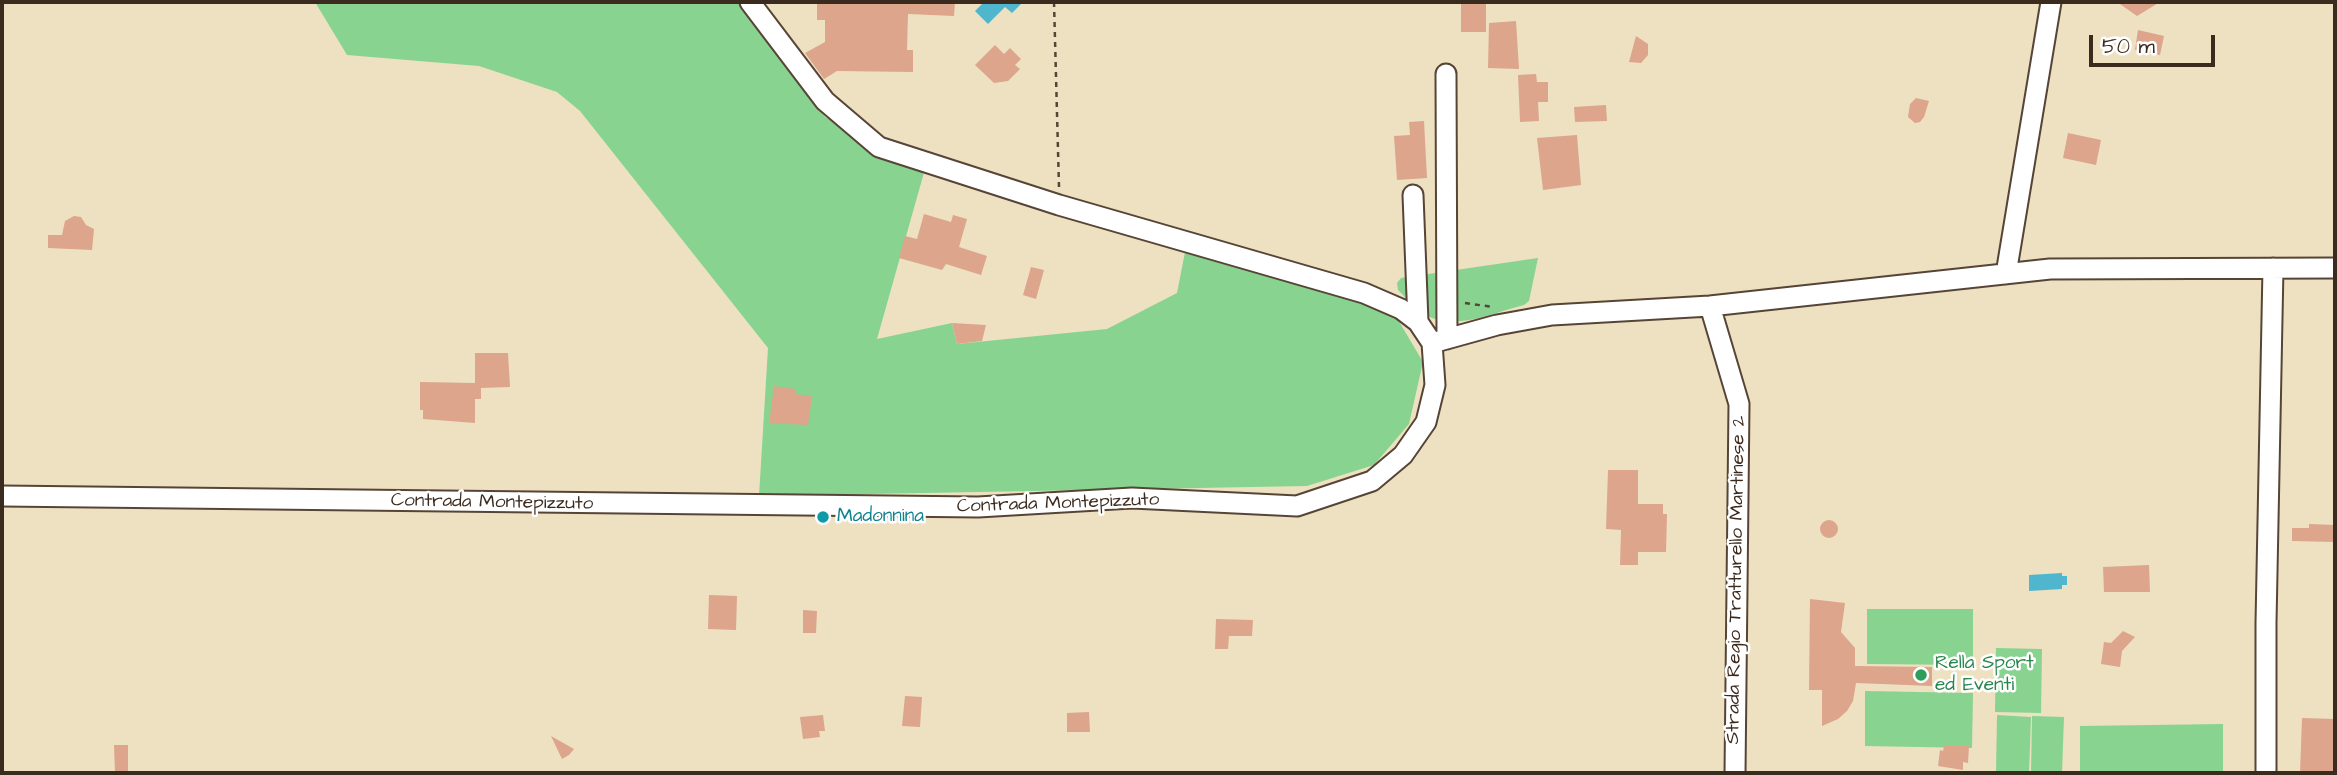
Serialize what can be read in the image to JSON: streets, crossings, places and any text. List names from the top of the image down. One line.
{"streets":{"street":["Contrada Montepizzuto","Strada Regio Tratturello Martinese 2"]},"places":["Madonnina","Rella Sport ed Eventi"],"scale_bar":"50 m"}
